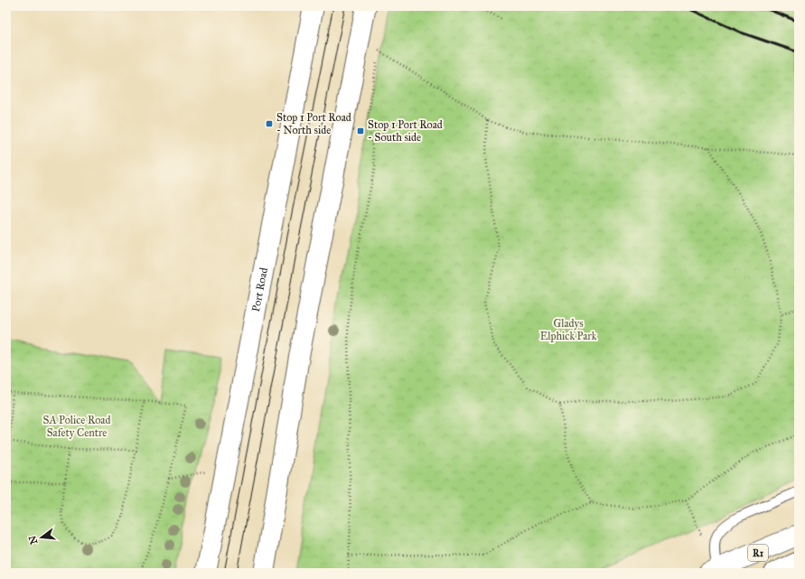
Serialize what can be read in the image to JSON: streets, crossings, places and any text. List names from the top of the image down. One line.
{"streets":{"main road":["Port Road","R1"]},"parks":["Gladys Elphick Park","SA Police Road Safety Centre"],"places":{"transit":["Stop 1 Port Road - North side","Stop 1 Port Road - South side"]},"north":"left"}
